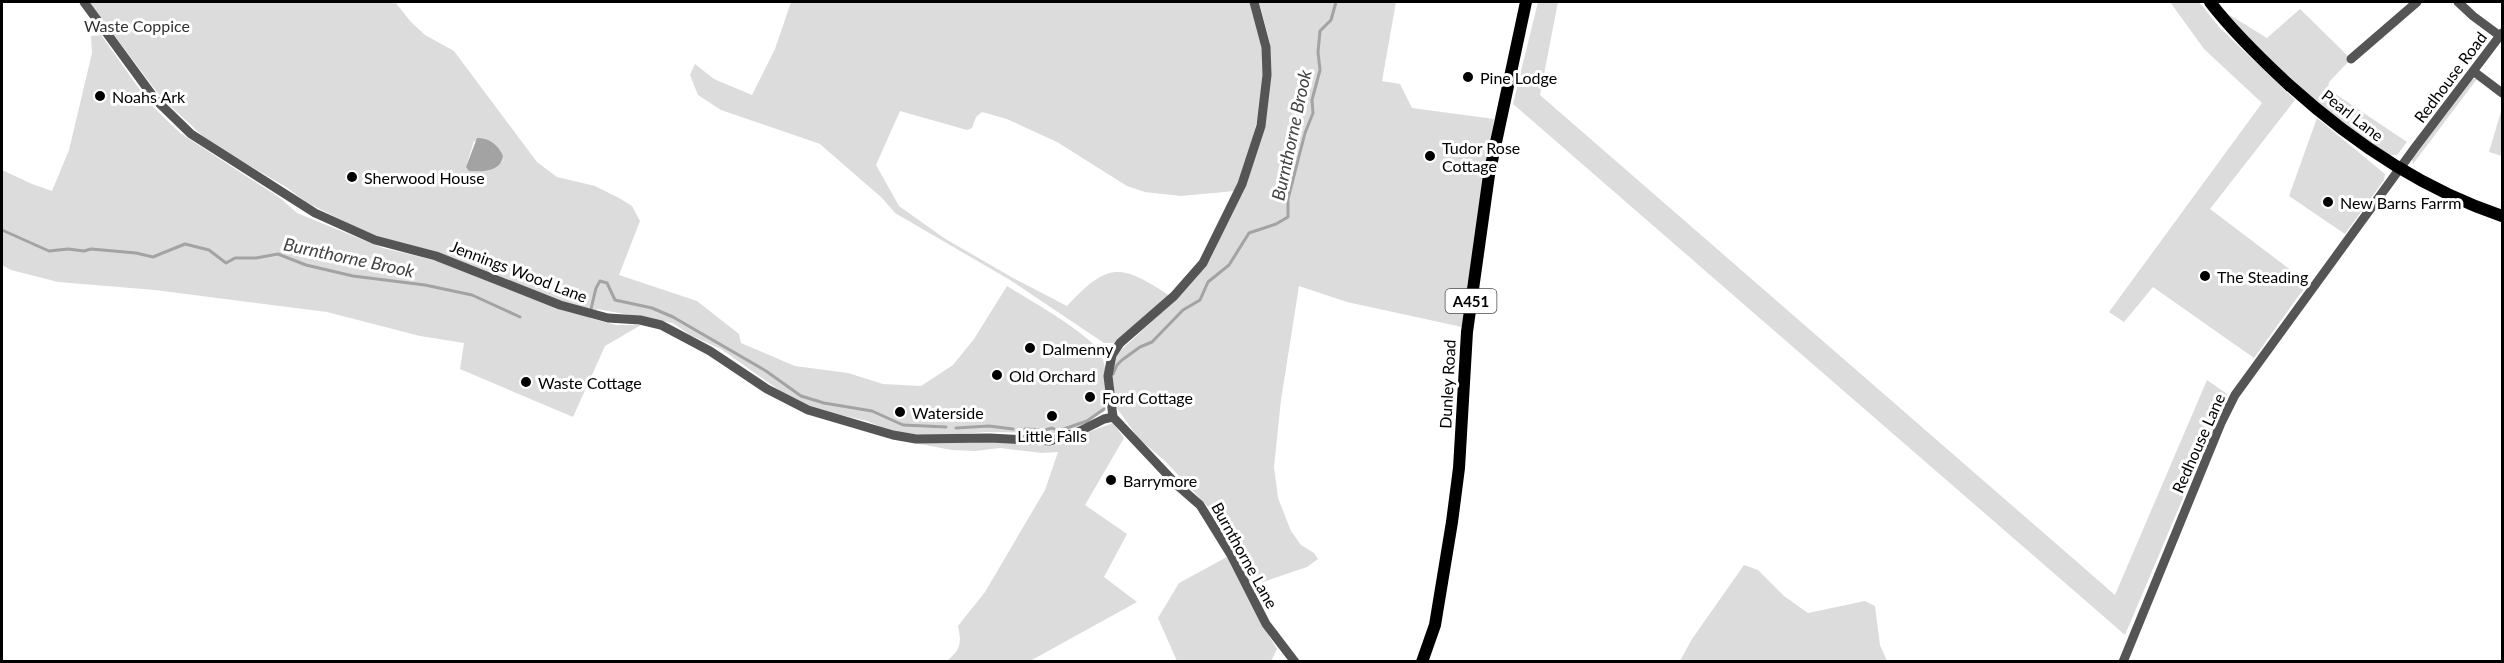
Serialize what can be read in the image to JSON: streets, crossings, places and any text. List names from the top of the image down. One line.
{"streets":{"main road":["Pearl Lane","A451","Dunley Road"],"street":["Redhouse Road","Jennings Wood Lane","Redhouse Lane","Burnthorne Lane"]},"crossings":[["Redhouse Road","Pearl Lane"],["Redhouse Road","Redhouse Lane"],["Pearl Lane","Redhouse Lane"],["Jennings Wood Lane","Burnthorne Lane"]],"water":["Burnthorne Brook"],"parks":["Waste Coppice"],"places":["Pine Lodge","Noahs Ark","Tudor Rose Cottage","Sherwood House","New Barns Farrm","The Steading","Dalmenny","Old Orchard","Waste Cottage","Ford Cottage","Waterside","Little Falls","Barrymore"]}
